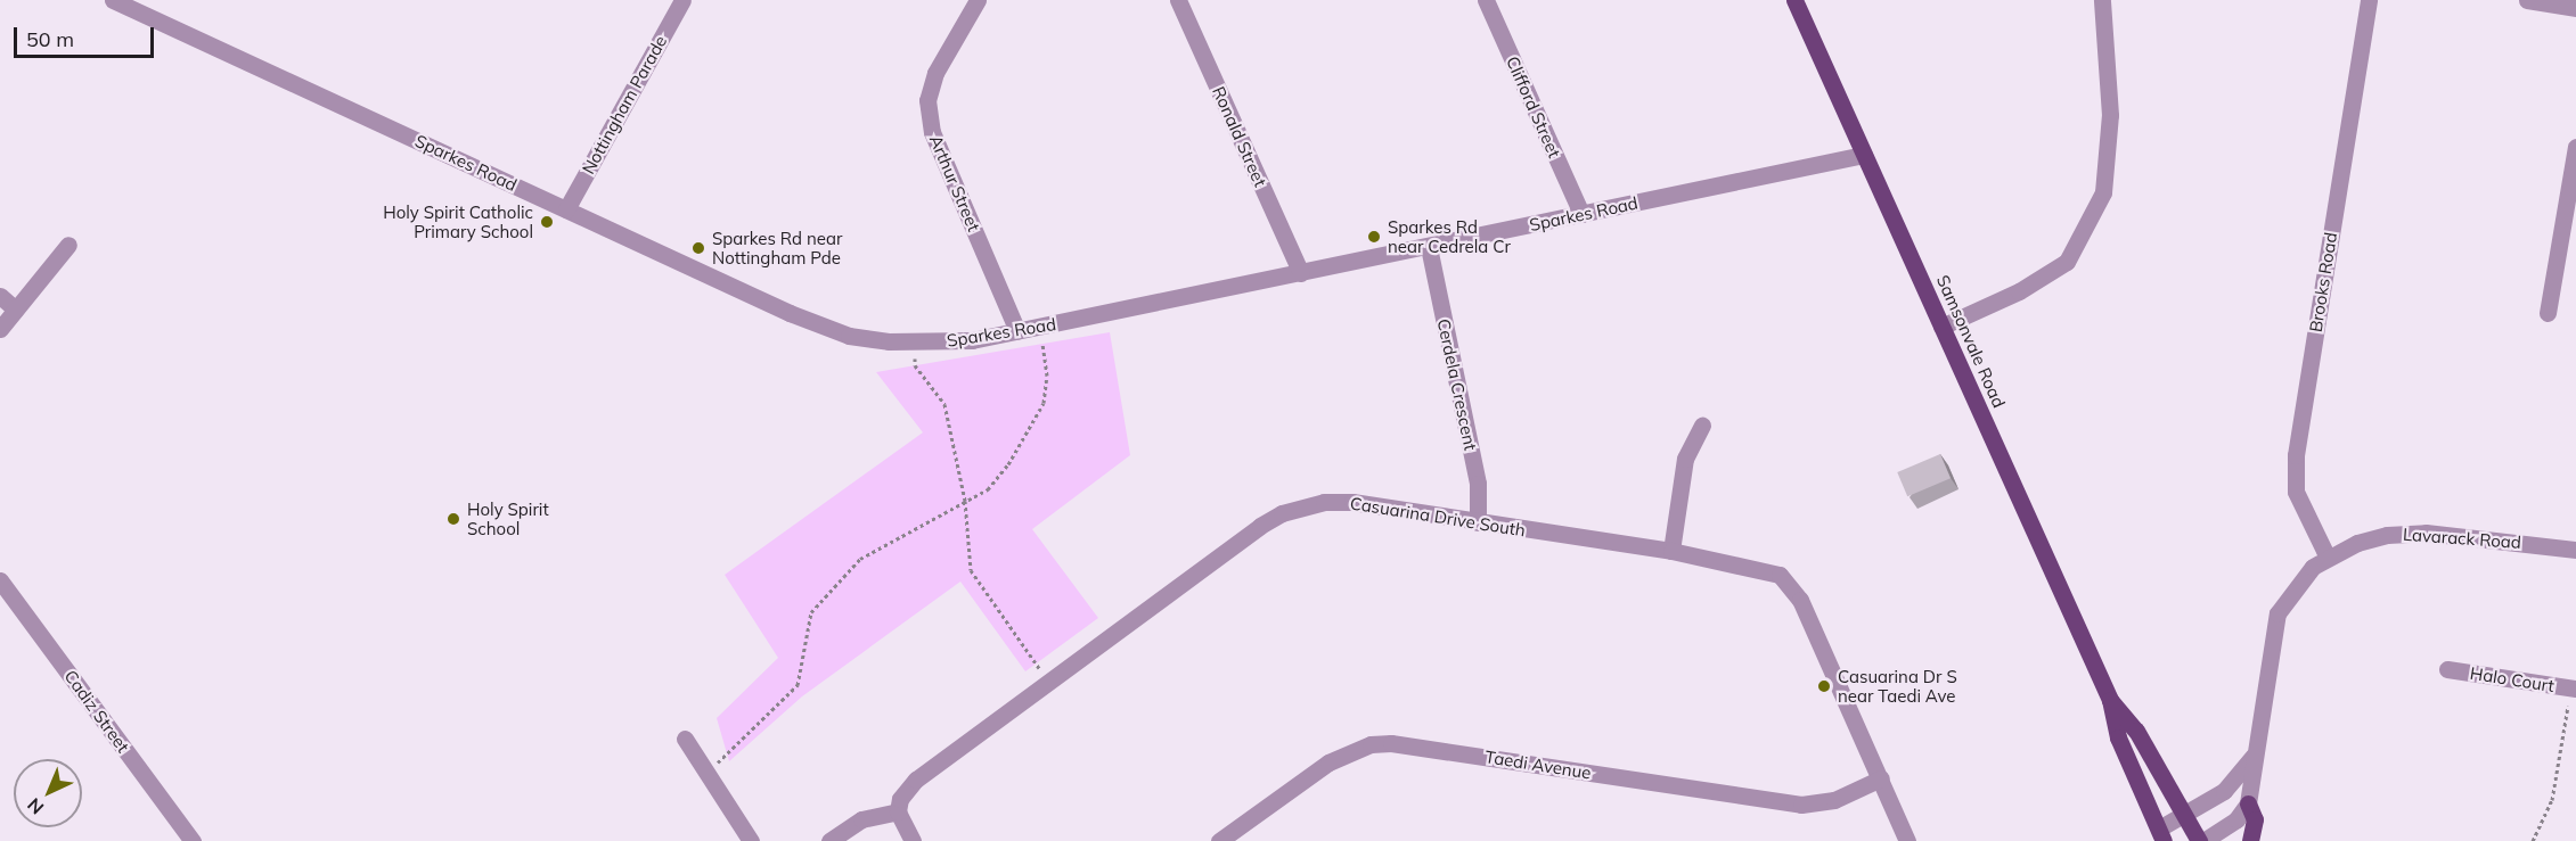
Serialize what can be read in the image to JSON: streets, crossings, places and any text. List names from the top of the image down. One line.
{"streets":{"main road":["Samsonvale Road"],"street":["Nottingham Parade","Clifford Street","Ronald Street","Sparkes Road","Arthur Street","Brooks Road","Cerdela Crescent","Casuarina Drive South","Lavarack Road","Halo Court","Cadiz Street","Taedi Avenue"]},"crossings":[["Nottingham Parade","Sparkes Road"],["Clifford Street","Sparkes Road"],["Ronald Street","Sparkes Road"],["Sparkes Road","Arthur Street"],["Sparkes Road","Samsonvale Road"],["Sparkes Road","Cerdela Crescent"],["Brooks Road","Lavarack Road"],["Cerdela Crescent","Casuarina Drive South"],["Casuarina Drive South","Taedi Avenue"]],"places":["Holy Spirit Catholic Primary School","Sparkes Rd near Cedrela Cr","Sparkes Rd near Nottingham Pde","Holy Spirit School","Casuarina Dr S near Taedi Ave"],"scale_bar":"50 m","north":"bottom left"}
